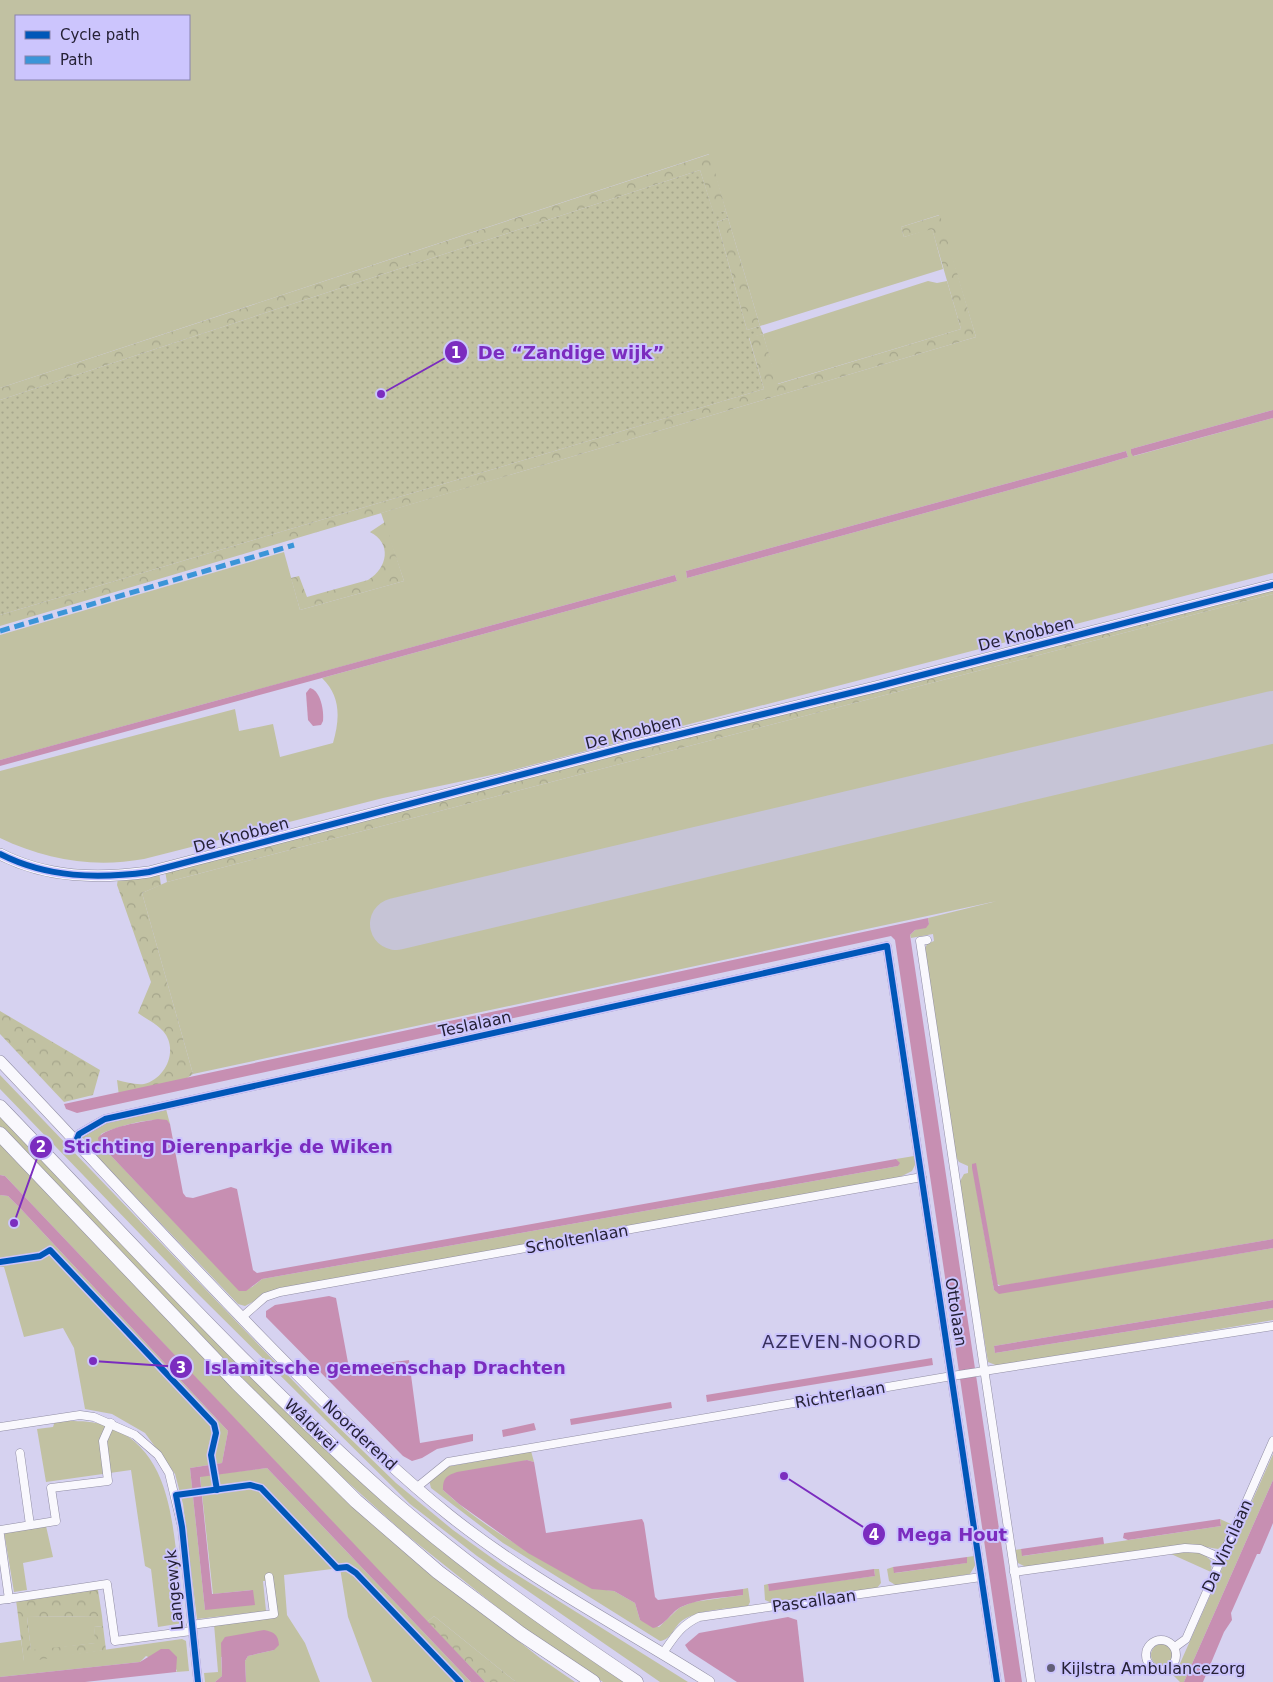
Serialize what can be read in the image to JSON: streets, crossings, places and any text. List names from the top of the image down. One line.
{"streets":{"highway":["Wâldwei"],"street":["De Knobben","Teslalaan","Scholtenlaan","Ottolaan","Richterlaan","Noorderend","Da Vincilaan","Langewyk","Pascallaan"]},"crossings":[["Teslalaan","Ottolaan"],["Teslalaan","Noorderend"],["Scholtenlaan","Ottolaan"],["Scholtenlaan","Noorderend"],["Ottolaan","Richterlaan"],["Ottolaan","Pascallaan"],["Richterlaan","Noorderend"],["Noorderend","Pascallaan"]],"districts":["AZEVEN-NOORD"],"places":["De “Zandige wijk”","Stichting Dierenparkje de Wiken","Islamitsche gemeenschap Drachten","Mega Hout","Kijlstra Ambulancezorg"],"legend":["Cycle path","Path"]}
